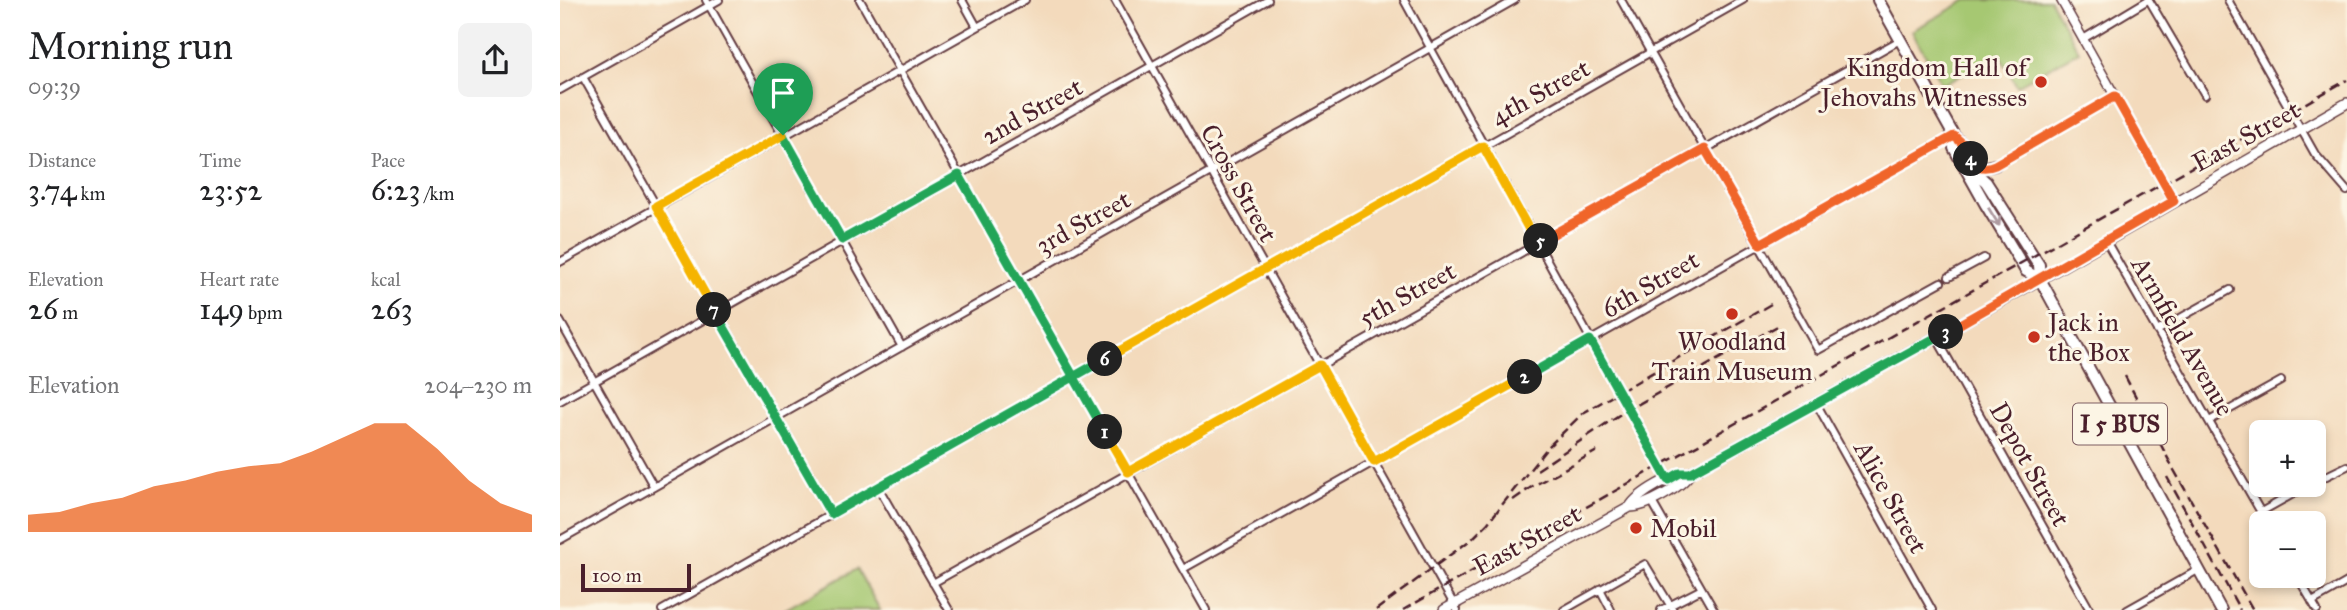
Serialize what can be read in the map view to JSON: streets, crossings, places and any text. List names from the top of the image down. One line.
{"streets":{"main road":["East Street","I 5 BUS"],"street":["4th Street","2nd Street","Cross Street","3rd Street","6th Street","5th Street","Armfield Avenue","Depot Street","Alice Street"]},"crossings":[["4th Street","Cross Street"],["2nd Street","Cross Street"],["East Street","Cross Street"],["East Street","Armfield Avenue"],["East Street","I 5 BUS"],["East Street","Depot Street"],["East Street","Alice Street"],["Cross Street","3rd Street"],["Cross Street","6th Street"],["Cross Street","5th Street"],["6th Street","I 5 BUS"],["5th Street","I 5 BUS"]],"places":["Kingdom Hall of Jehovahs Witnesses","Woodland Train Museum","Jack in the Box","Mobil"],"scale_bar":"100 m","page":{"heading":["Morning run","09:39"],"stats":[["Distance","3.74 km"],["Time","23:52"],["Pace","6:23 /km"],["Elevation","26 m"],["Heart rate","149 bpm"],["kcal","263"]],"pins":["4","5","7","3","6","2","1"],"chart":["Elevation","204–230 m"],"map_buttons":["+","−"],"scale":"100 m"}}
